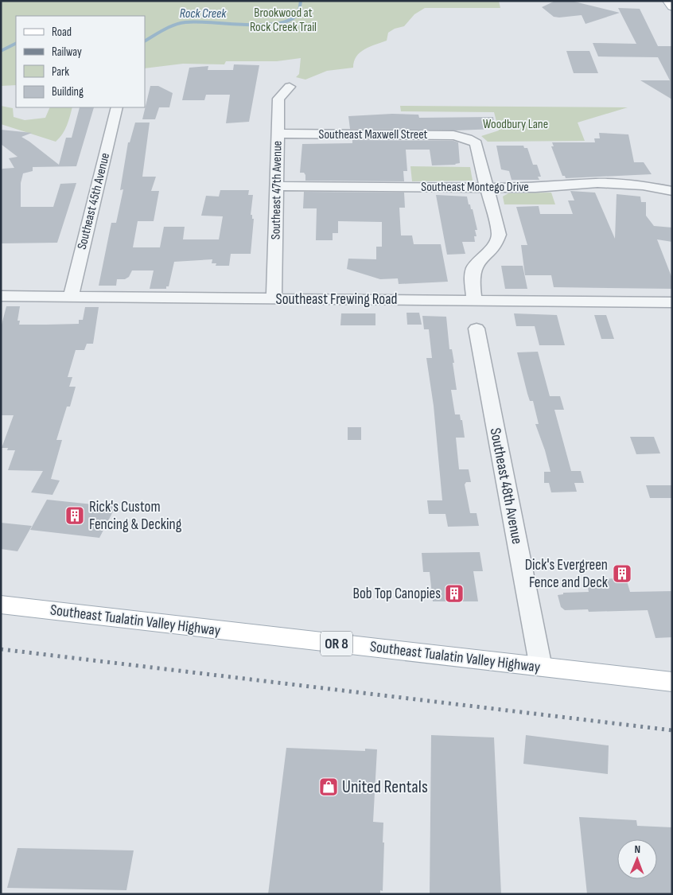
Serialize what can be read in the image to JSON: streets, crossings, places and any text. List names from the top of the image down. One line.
{"streets":{"main road":["Southeast Tualatin Valley Highway","OR 8"],"street":["Southeast Maxwell Street","Southeast Montego Drive","Southeast 47th Avenue","Southeast 45th Avenue","Southeast Frewing Road","Southeast 48th Avenue"]},"crossings":[["Southeast Maxwell Street","Southeast Montego Drive"],["Southeast Maxwell Street","Southeast 47th Avenue"],["Southeast Montego Drive","Southeast 47th Avenue"],["Southeast 47th Avenue","Southeast Frewing Road"],["Southeast 45th Avenue","Southeast Frewing Road"],["Southeast 48th Avenue","Southeast Tualatin Valley Highway"]],"water":["Rock Creek"],"parks":["Brookwood at Rock Creek Trail","Woodbury Lane"],"places":{"building":["Rick's Custom Fencing & Decking","Dick's Evergreen Fence and Deck","Bob Top Canopies"],"shop":["United Rentals"]},"legend":["Road","Railway","Park","Building"],"north":"top"}
